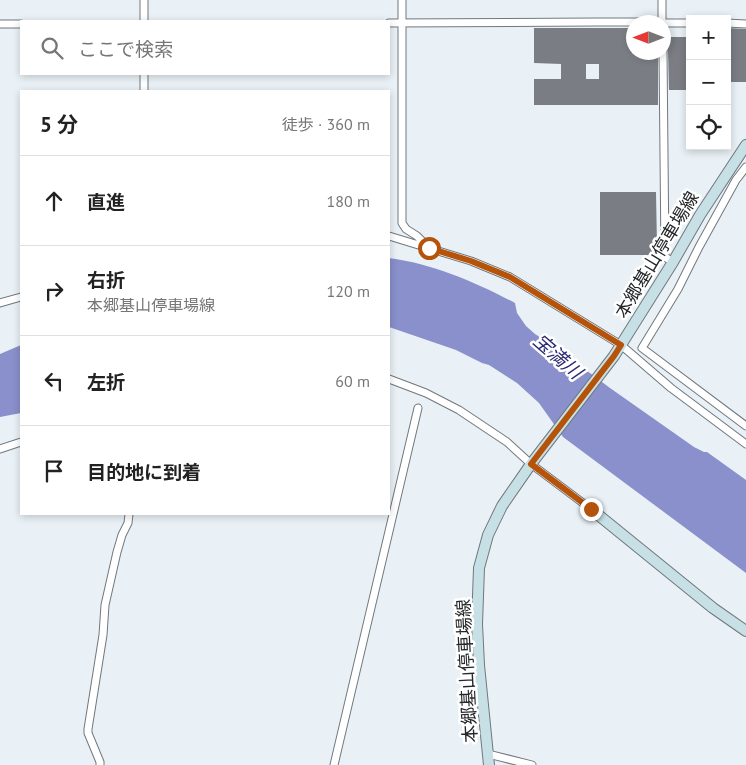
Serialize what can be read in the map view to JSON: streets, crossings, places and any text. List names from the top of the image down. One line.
{"streets":{"main road":["本郷基山停車場線"]},"water":["宝満川"],"north":"left","page":{"map_buttons":["+","−"],"search":"ここで検索","heading":["5 分","徒歩 · 360 m"],"list":[["直進","180 m"],["右折","本郷基山停車場線","120 m"],["左折","60 m"],"目的地に到着"]}}
